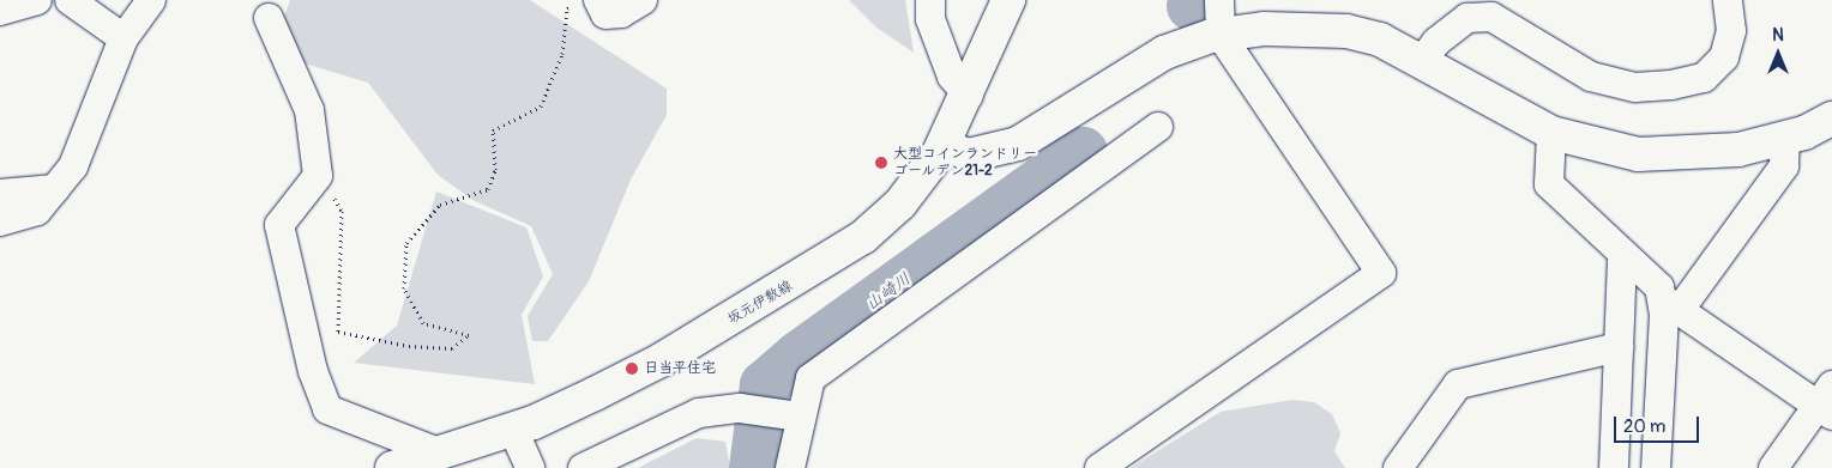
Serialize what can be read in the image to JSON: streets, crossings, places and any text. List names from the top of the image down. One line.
{"streets":{"street":["坂元伊敷線"]},"water":["山崎川"],"places":["大型コインランドリー ゴールデン21-2","日当平住宅"],"scale_bar":"20 m","north":"top"}
